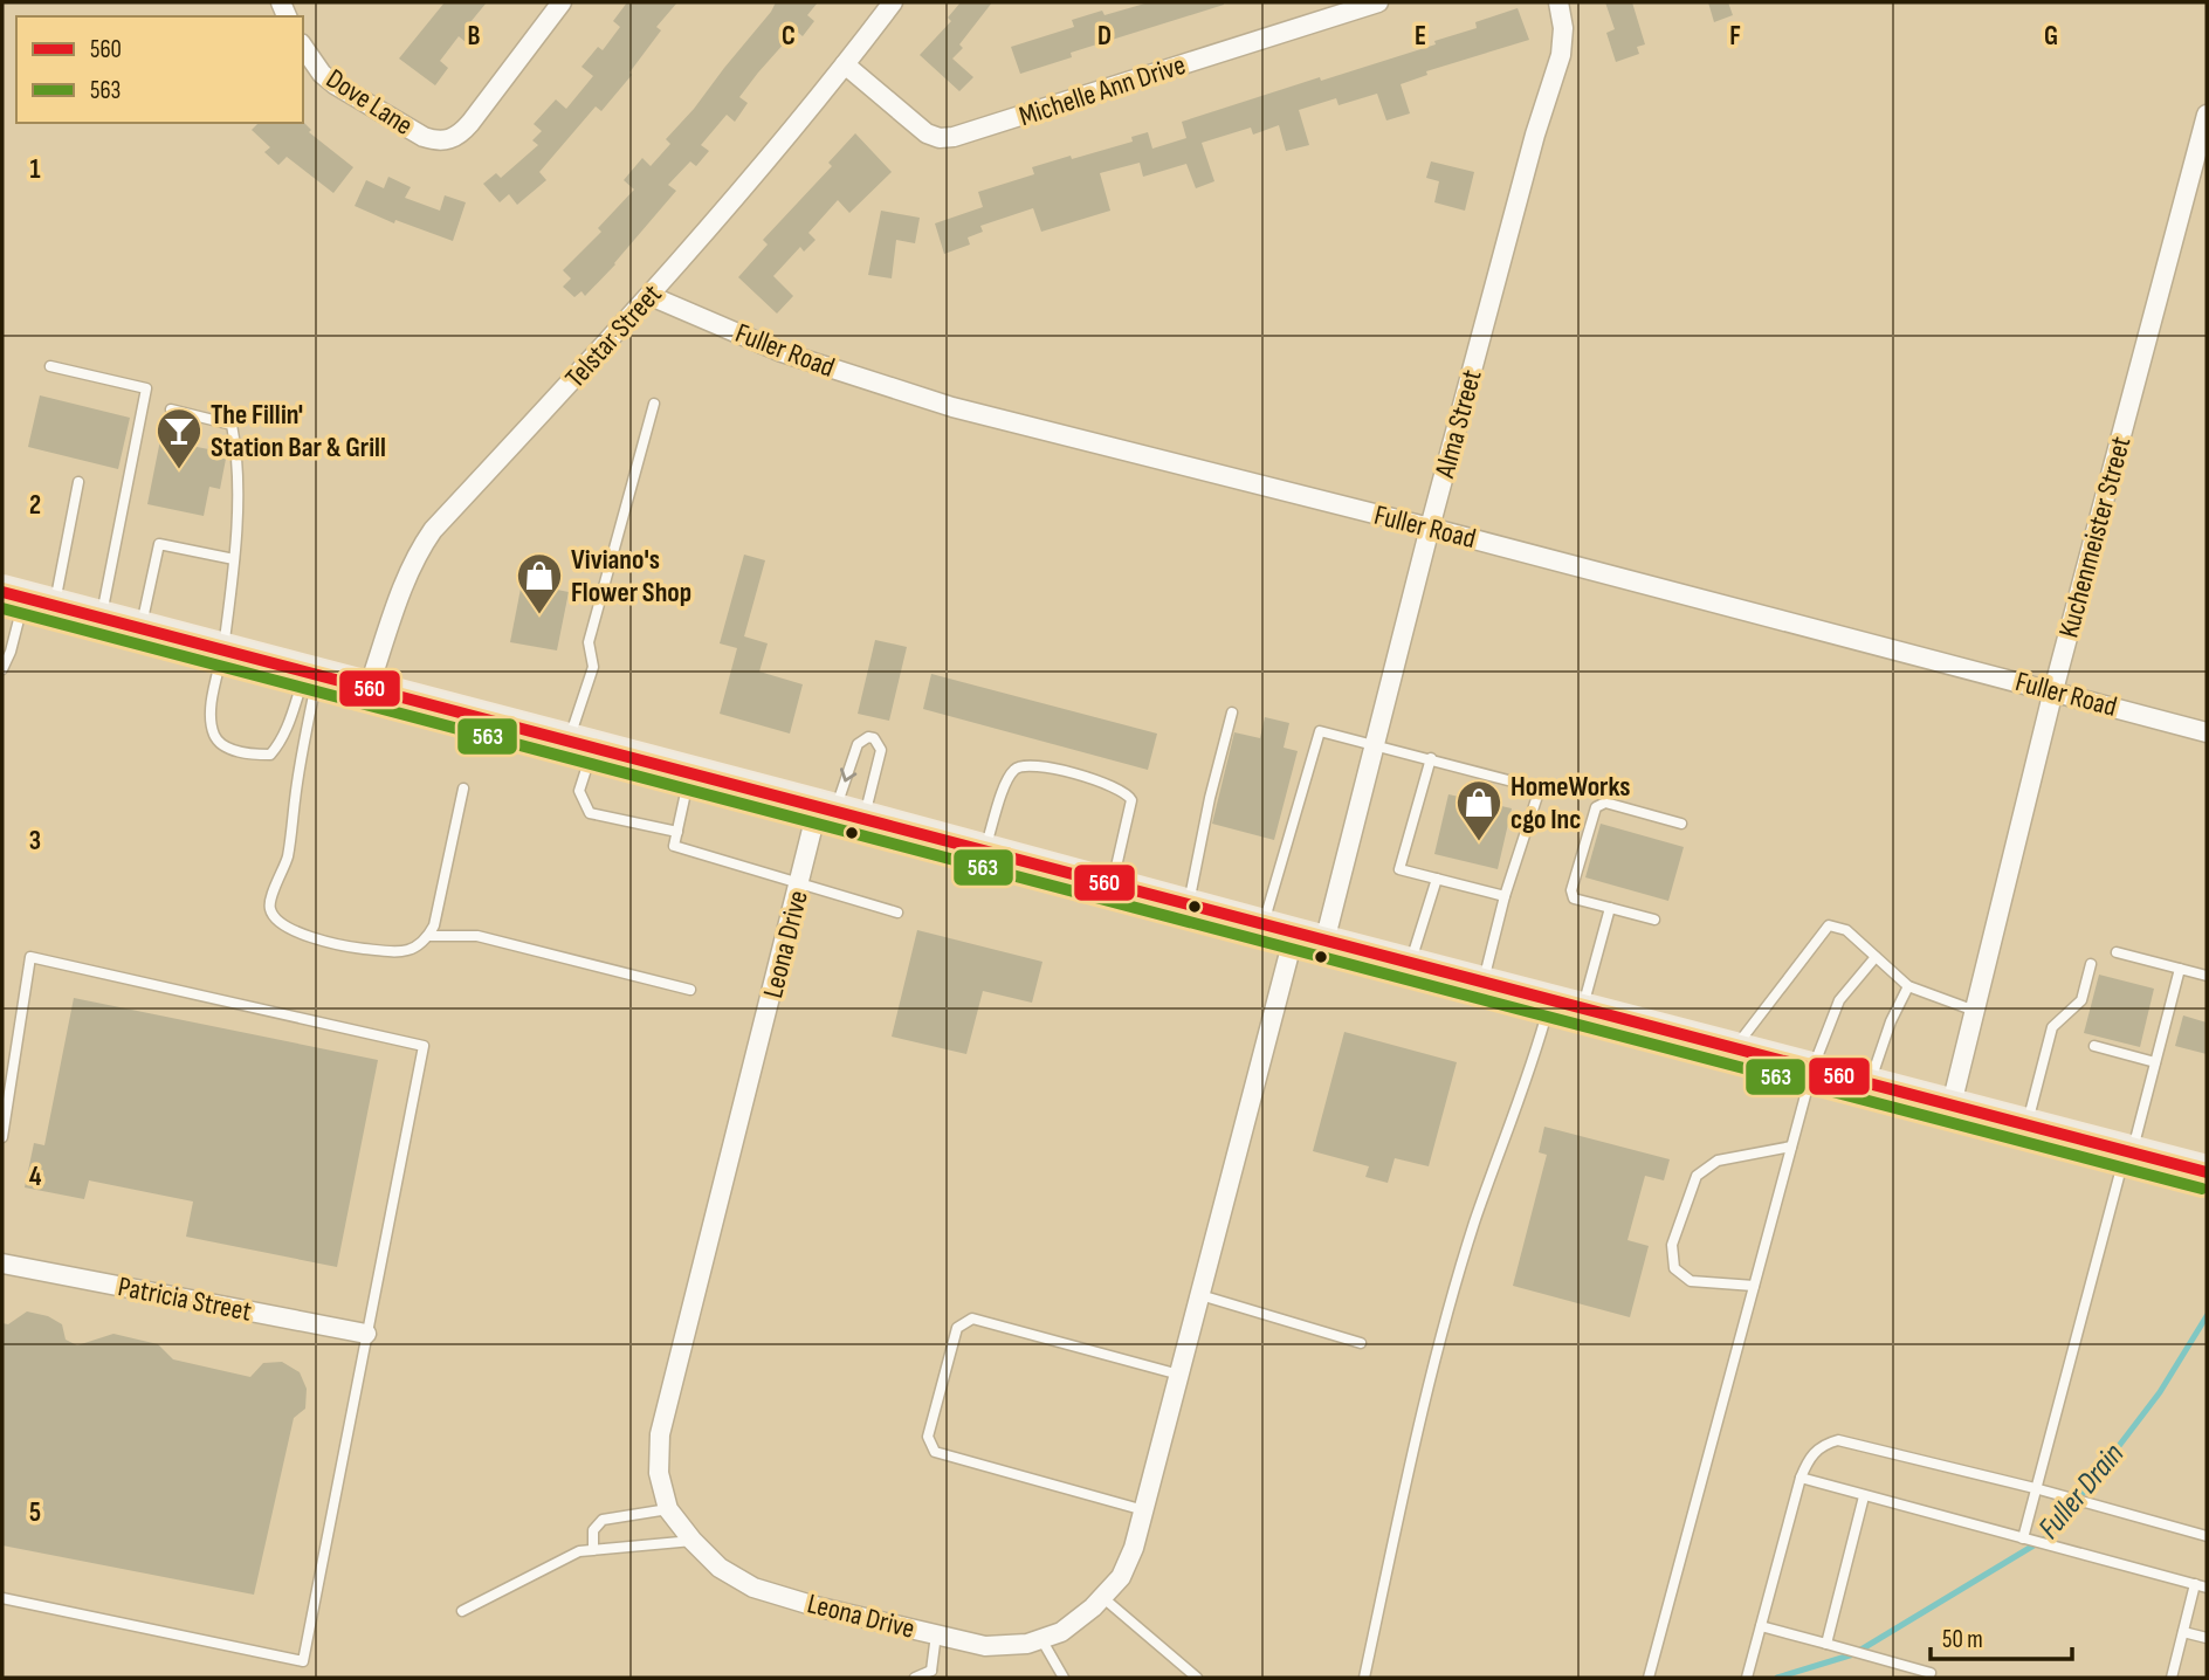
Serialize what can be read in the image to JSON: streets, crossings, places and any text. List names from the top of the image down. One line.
{"streets":{"street":["Michelle Ann Drive","Dove Lane","Telstar Street","Fuller Road","Alma Street","Kuchenmeister Street","Leona Drive","Patricia Street"]},"crossings":[["Michelle Ann Drive","Telstar Street"],["Telstar Street","Fuller Road"],["Fuller Road","Alma Street"],["Fuller Road","Kuchenmeister Street"],["Alma Street","Leona Drive"]],"water":["Fuller Drain"],"places":{"bar":["The Fillin' Station Bar & Grill"],"shop":["Viviano's Flower Shop","HomeWorks cgo Inc"]},"lines":["transit line 560","transit line 563"],"legend":["560","563"],"scale_bar":"50 m","grid":{"columns":["B","C","D","E","F","G"],"rows":["1","2","3","4","5"]}}
